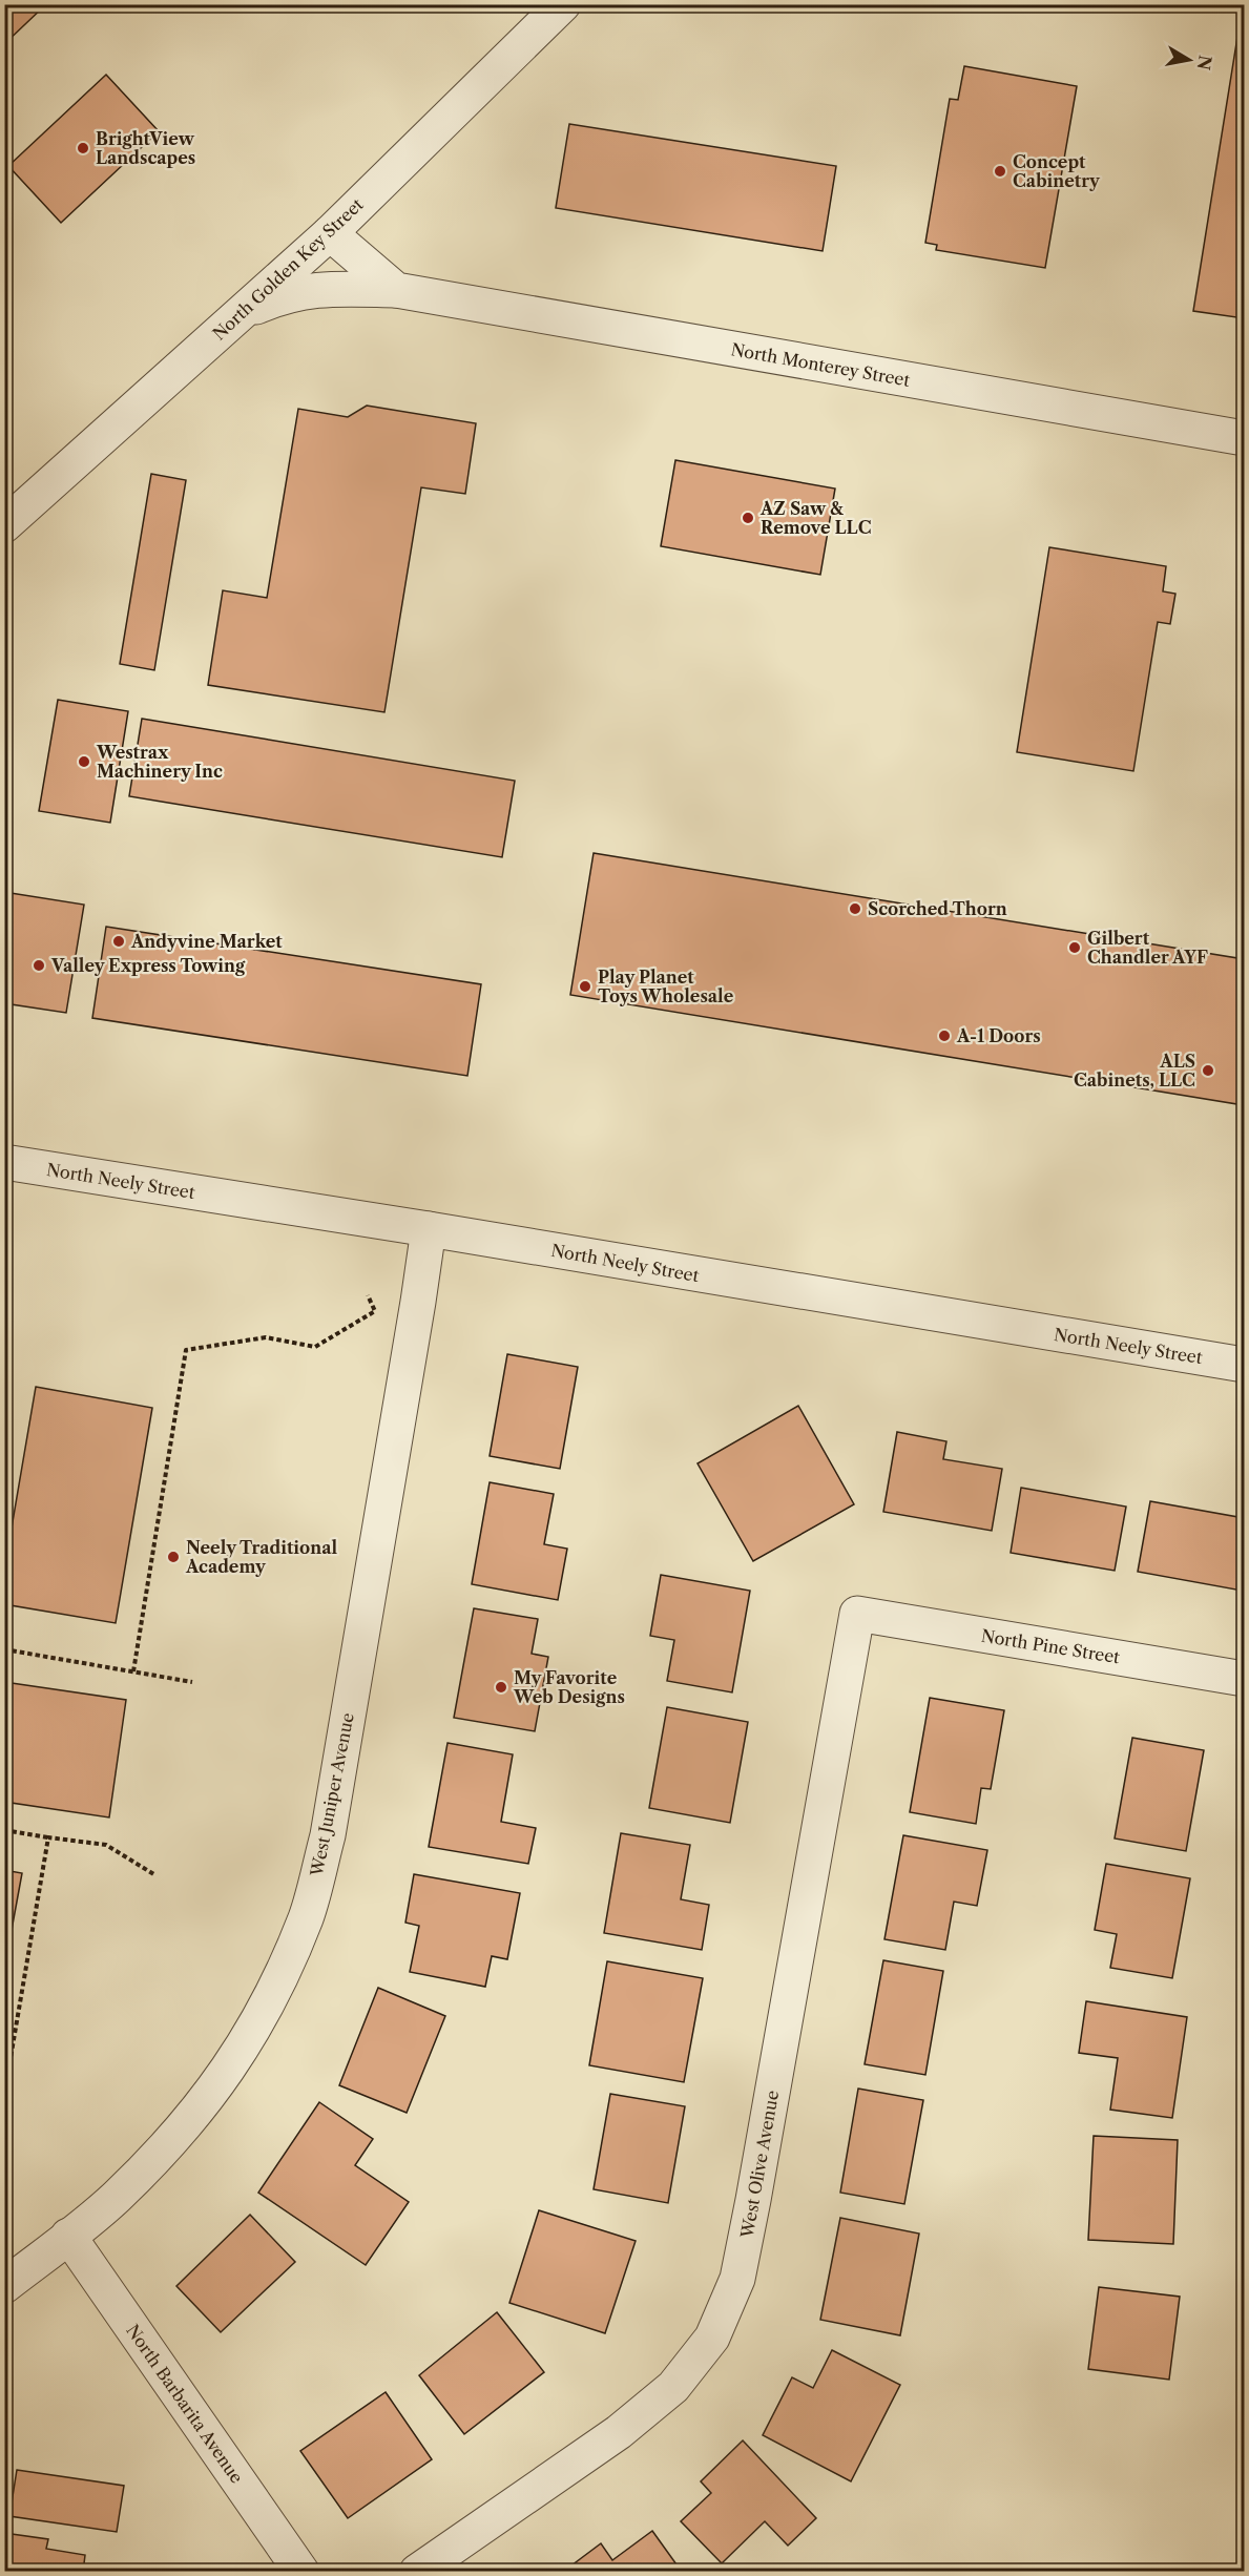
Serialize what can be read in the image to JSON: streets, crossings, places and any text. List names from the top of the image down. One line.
{"streets":{"street":["North Golden Key Street","North Monterey Street","North Neely Street","North Pine Street","West Juniper Avenue","West Olive Avenue","North Barbarita Avenue"]},"crossings":[["North Golden Key Street","North Monterey Street"],["North Neely Street","West Juniper Avenue"],["North Pine Street","West Olive Avenue"],["West Juniper Avenue","North Barbarita Avenue"]],"places":["BrightView Landscapes","Concept Cabinetry","AZ Saw & Remove LLC","Westrax Machinery Inc","Scorched Thorn","Andyvine Market","Gilbert Chandler AYF","Valley Express Towing","Play Planet Toys Wholesale","A-1 Doors","ALS Cabinets, LLC","Neely Traditional Academy","My Favorite Web Designs"],"north":"right"}
